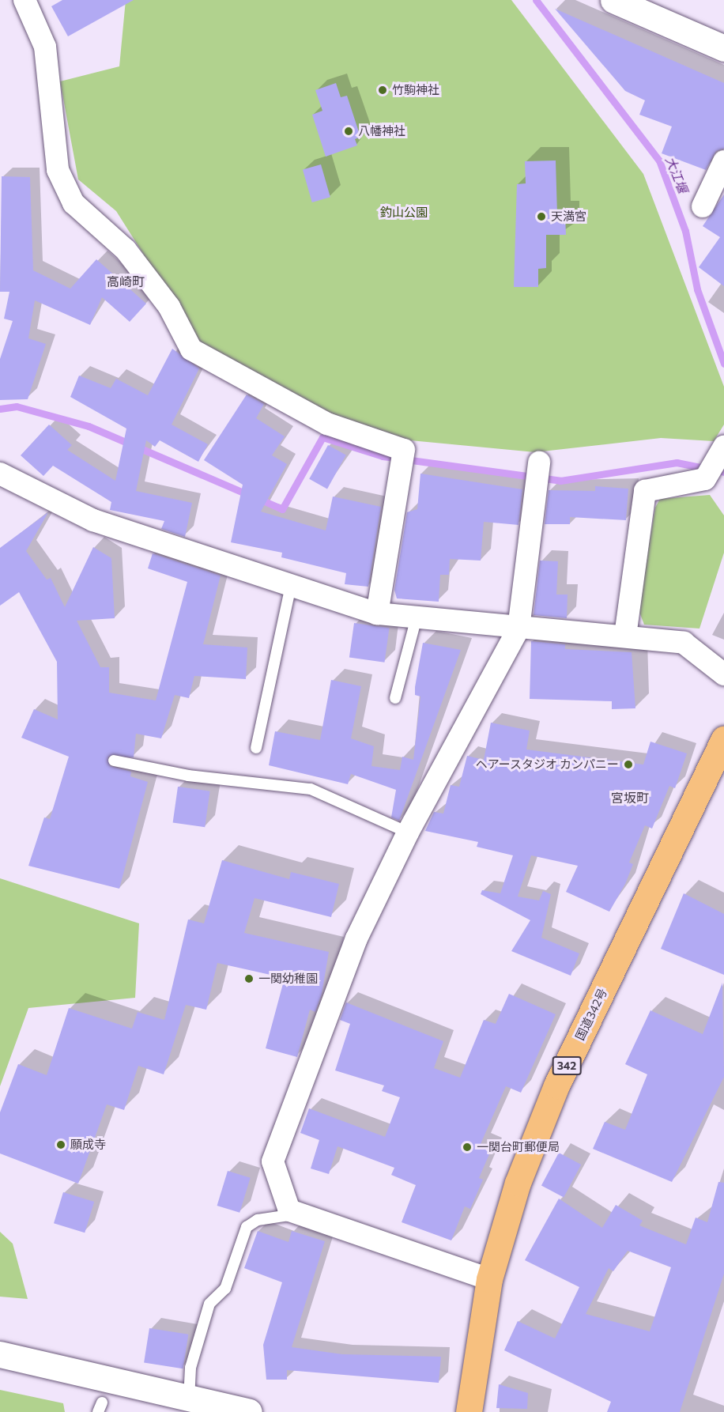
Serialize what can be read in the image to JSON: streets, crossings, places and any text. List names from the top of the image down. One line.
{"streets":{"highway":["国道342号","342"]},"districts":["高崎町","宮坂町"],"water":["大江堰"],"parks":["釣山公園"],"places":["竹駒神社","八幡神社","天満宮","ヘアースタジオ カンパニー","一関幼稚園","願成寺","一関台町郵便局"]}
